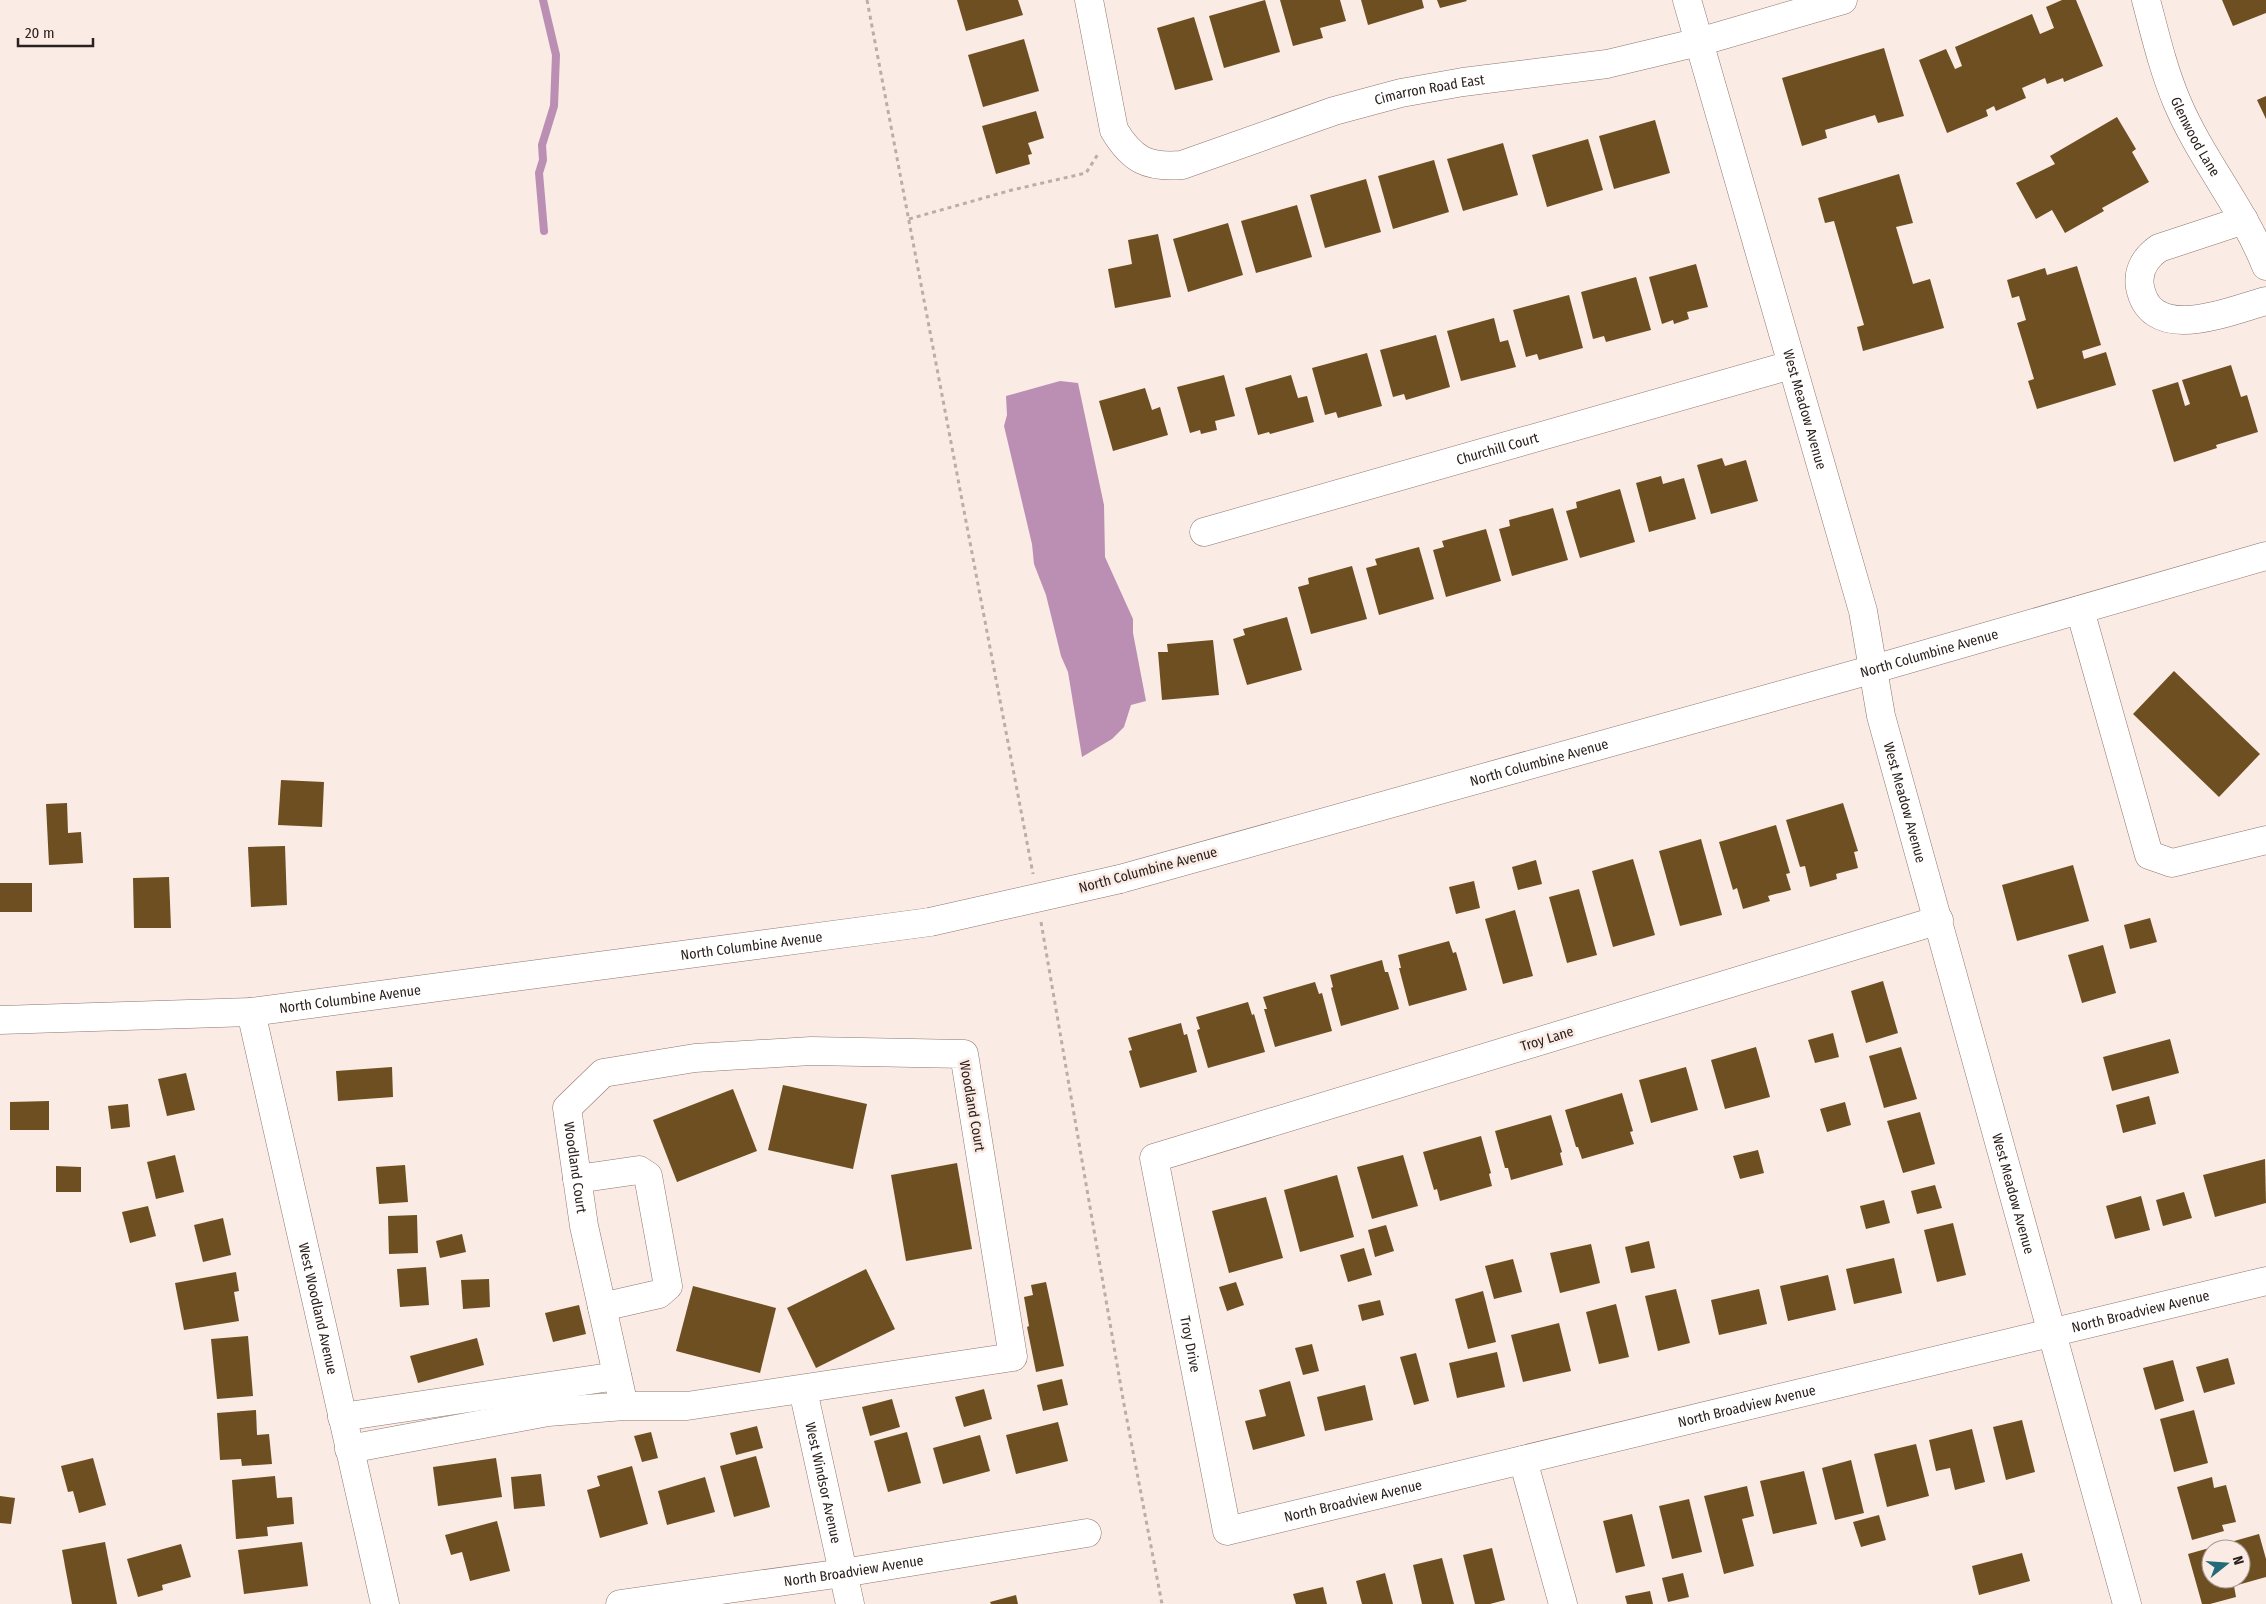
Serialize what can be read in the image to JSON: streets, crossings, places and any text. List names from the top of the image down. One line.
{"streets":{"street":["Cimarron Road East","Glenwood Lane","West Meadow Avenue","Churchill Court","North Columbine Avenue","Troy Lane","Woodland Court","West Woodland Avenue","North Broadview Avenue","Troy Drive","West Windsor Avenue"]},"crossings":[["Cimarron Road East","West Meadow Avenue"],["West Meadow Avenue","Churchill Court"],["West Meadow Avenue","North Columbine Avenue"],["West Meadow Avenue","Troy Lane"],["West Meadow Avenue","North Broadview Avenue"],["North Columbine Avenue","West Woodland Avenue"],["Troy Lane","Troy Drive"],["Woodland Court","West Windsor Avenue"],["North Broadview Avenue","Troy Drive"],["North Broadview Avenue","West Windsor Avenue"]],"scale_bar":"20 m","north":"right"}
